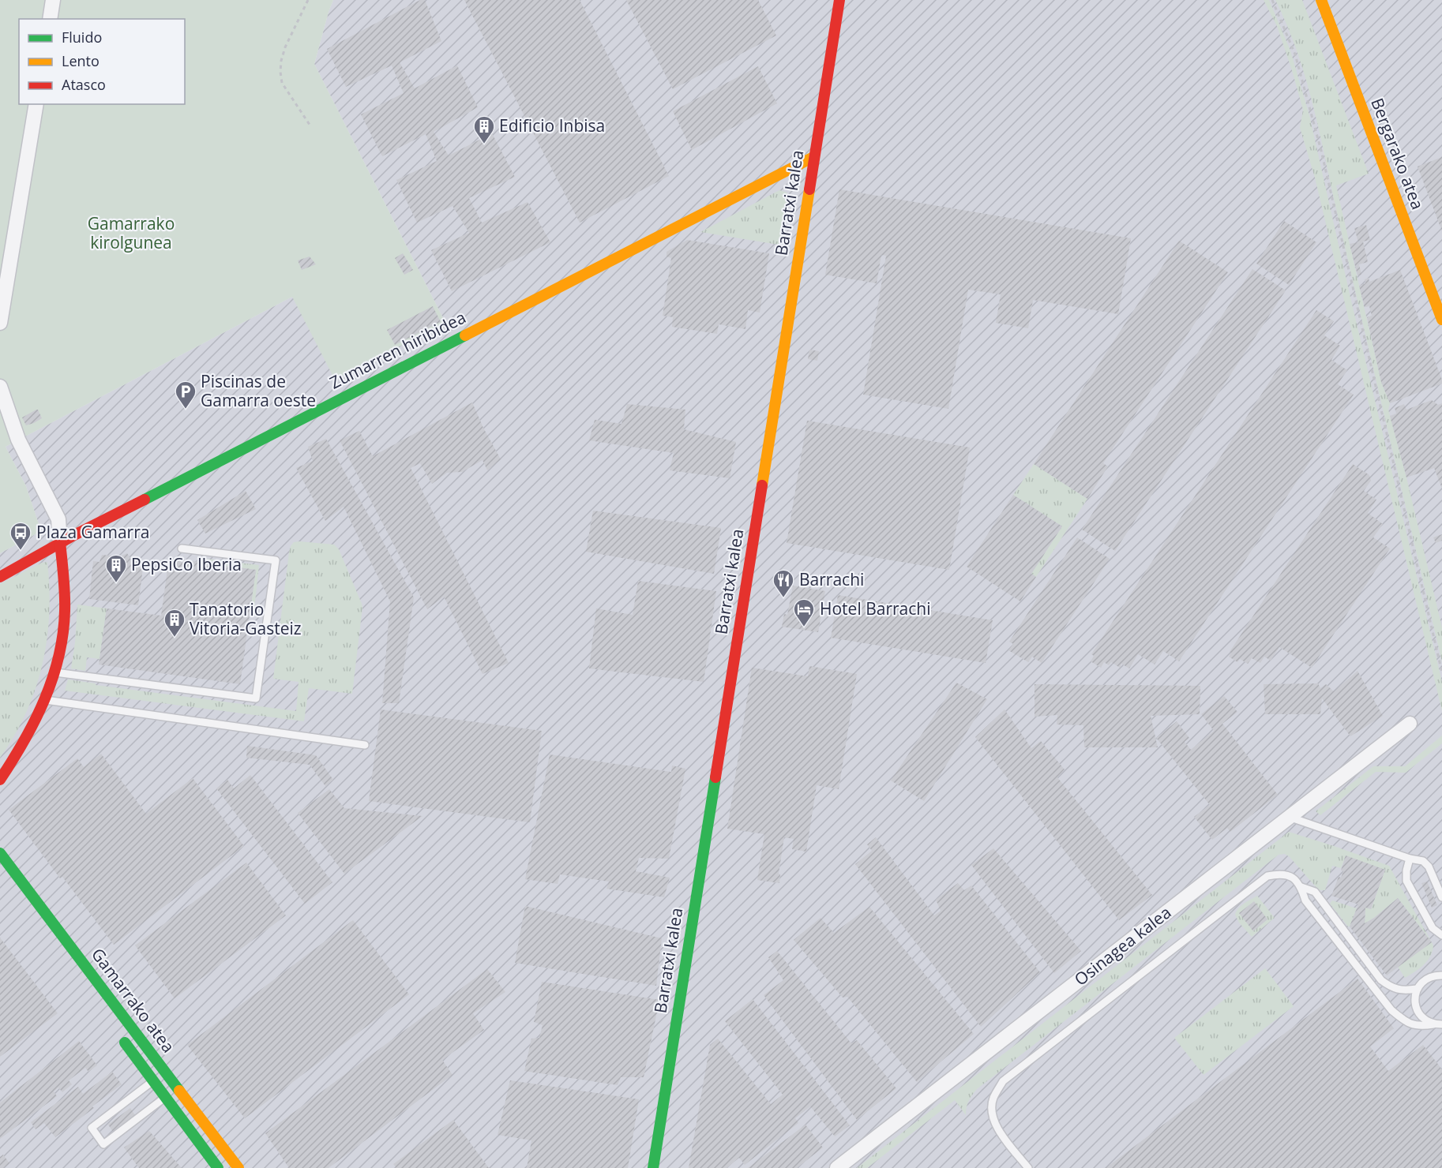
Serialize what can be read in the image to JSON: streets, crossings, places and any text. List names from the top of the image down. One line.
{"streets":{"street":["Bergarako atea","Barratxi kalea","Zumarren hiribidea","Osinagea kalea","Gamarrako atea"]},"crossings":[["Barratxi kalea","Zumarren hiribidea"]],"parks":["Gamarrako kirolgunea"],"places":{"building":["Edificio Inbisa","PepsiCo Iberia","Tanatorio Vitoria-Gasteiz"],"parking":["Piscinas de Gamarra oeste"],"bus stop":["Plaza Gamarra"],"restaurant":["Barrachi"],"hotel":["Hotel Barrachi"]},"legend":["Fluido","Lento","Atasco"]}
